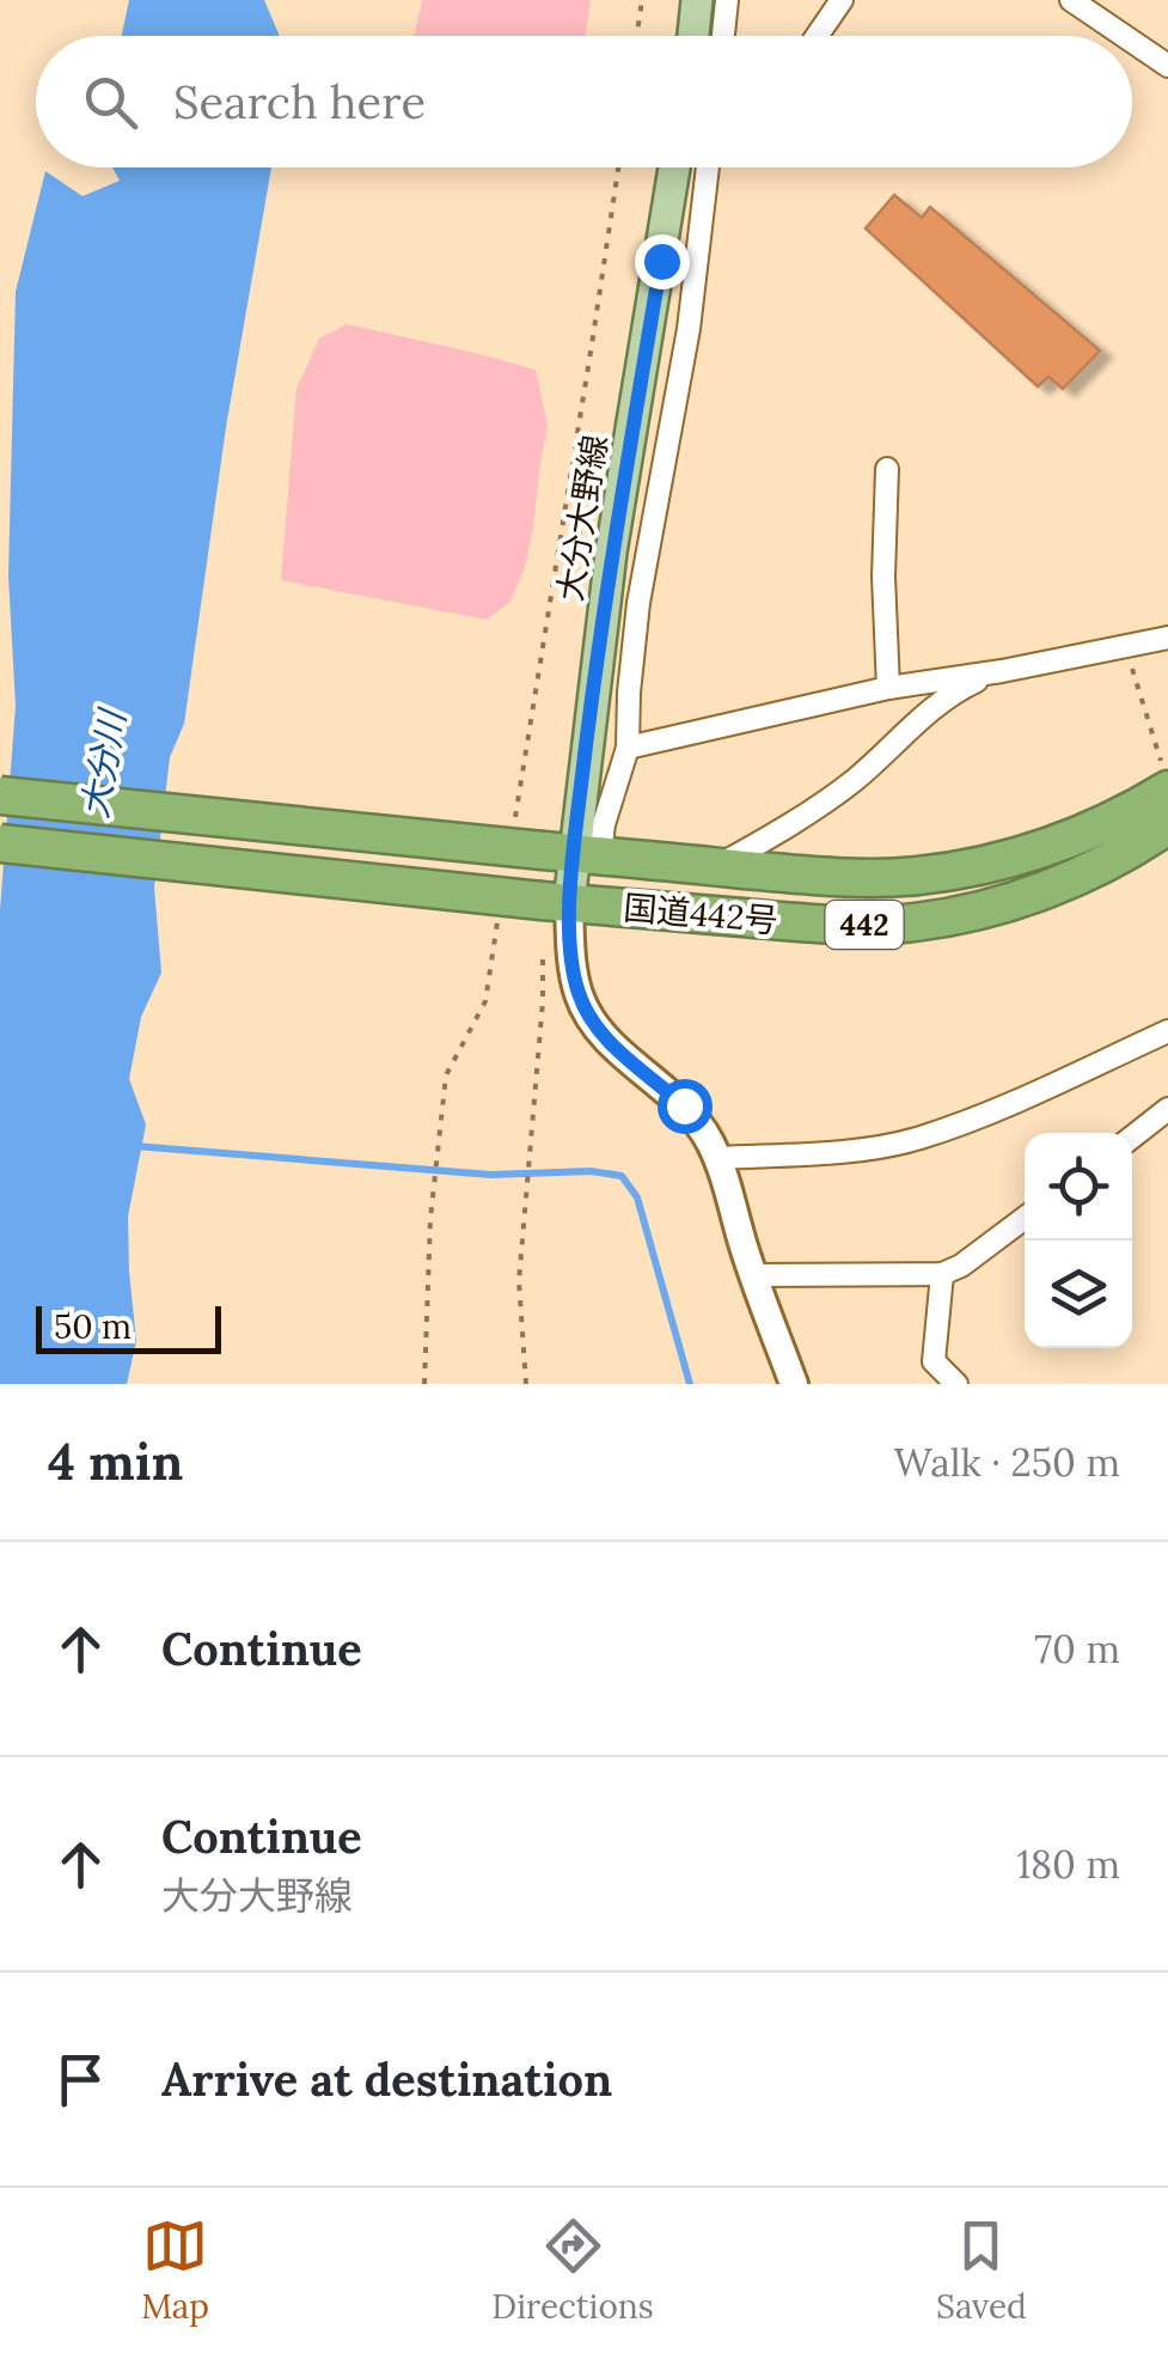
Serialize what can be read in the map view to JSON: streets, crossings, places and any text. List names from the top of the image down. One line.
{"streets":{"highway":["国道442号","442"],"main road":["大分大野線"]},"crossings":[["大分大野線","国道442号"]],"water":["大分川"],"scale_bar":"50 m","page":{"search":"Search here","scale":"50 m","heading":["4 min","Walk · 250 m"],"list":[["Continue","70 m"],["Continue","大分大野線","180 m"],"Arrive at destination"],"nav":["Map","Directions","Saved"]}}
